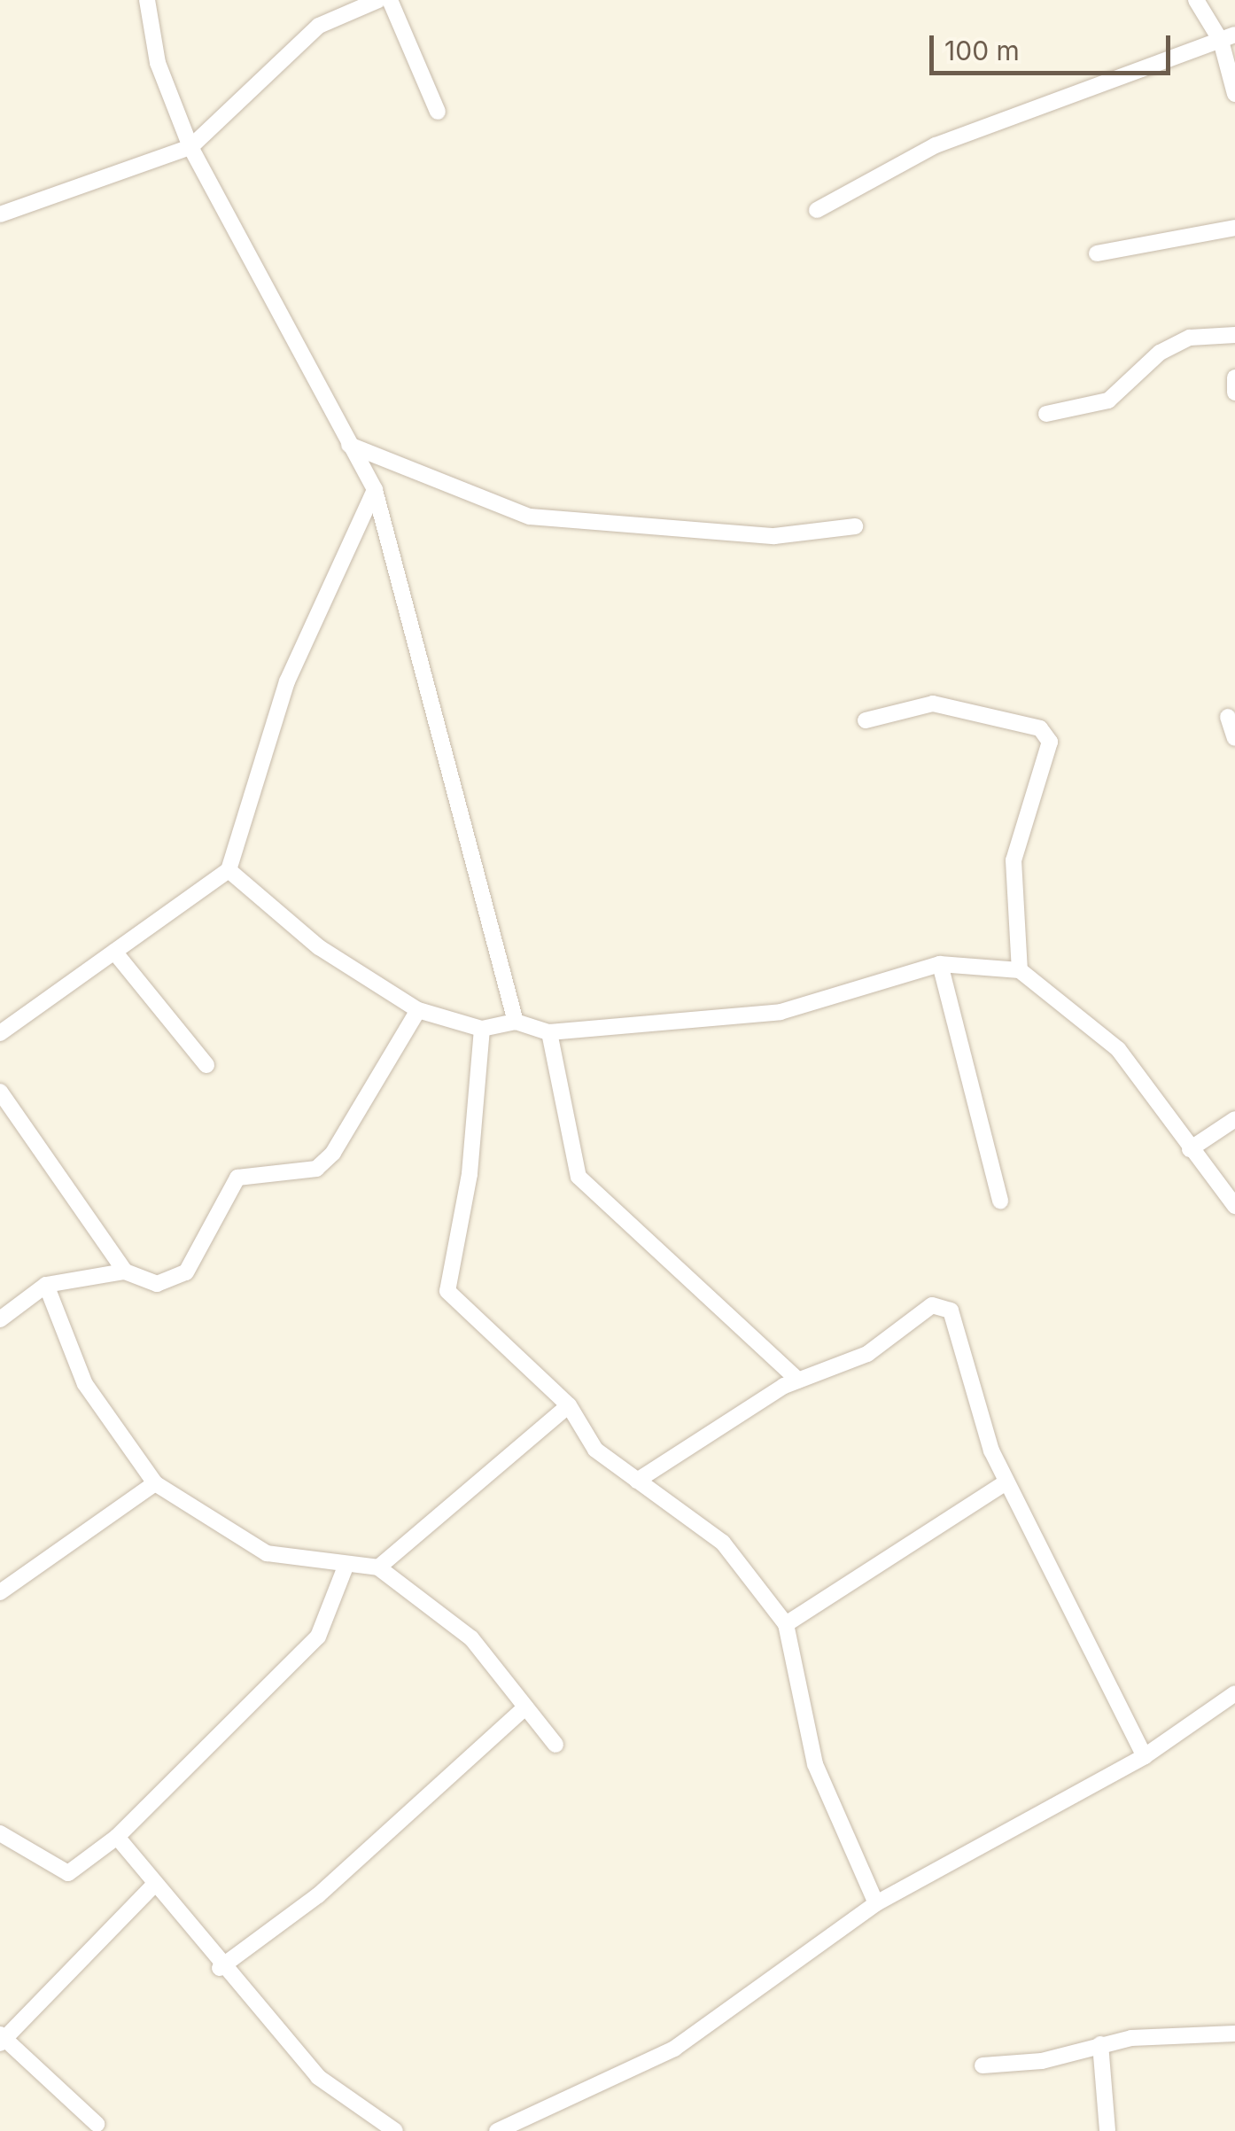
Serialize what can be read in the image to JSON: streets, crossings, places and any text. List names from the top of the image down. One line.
{"scale_bar":"100 m"}
